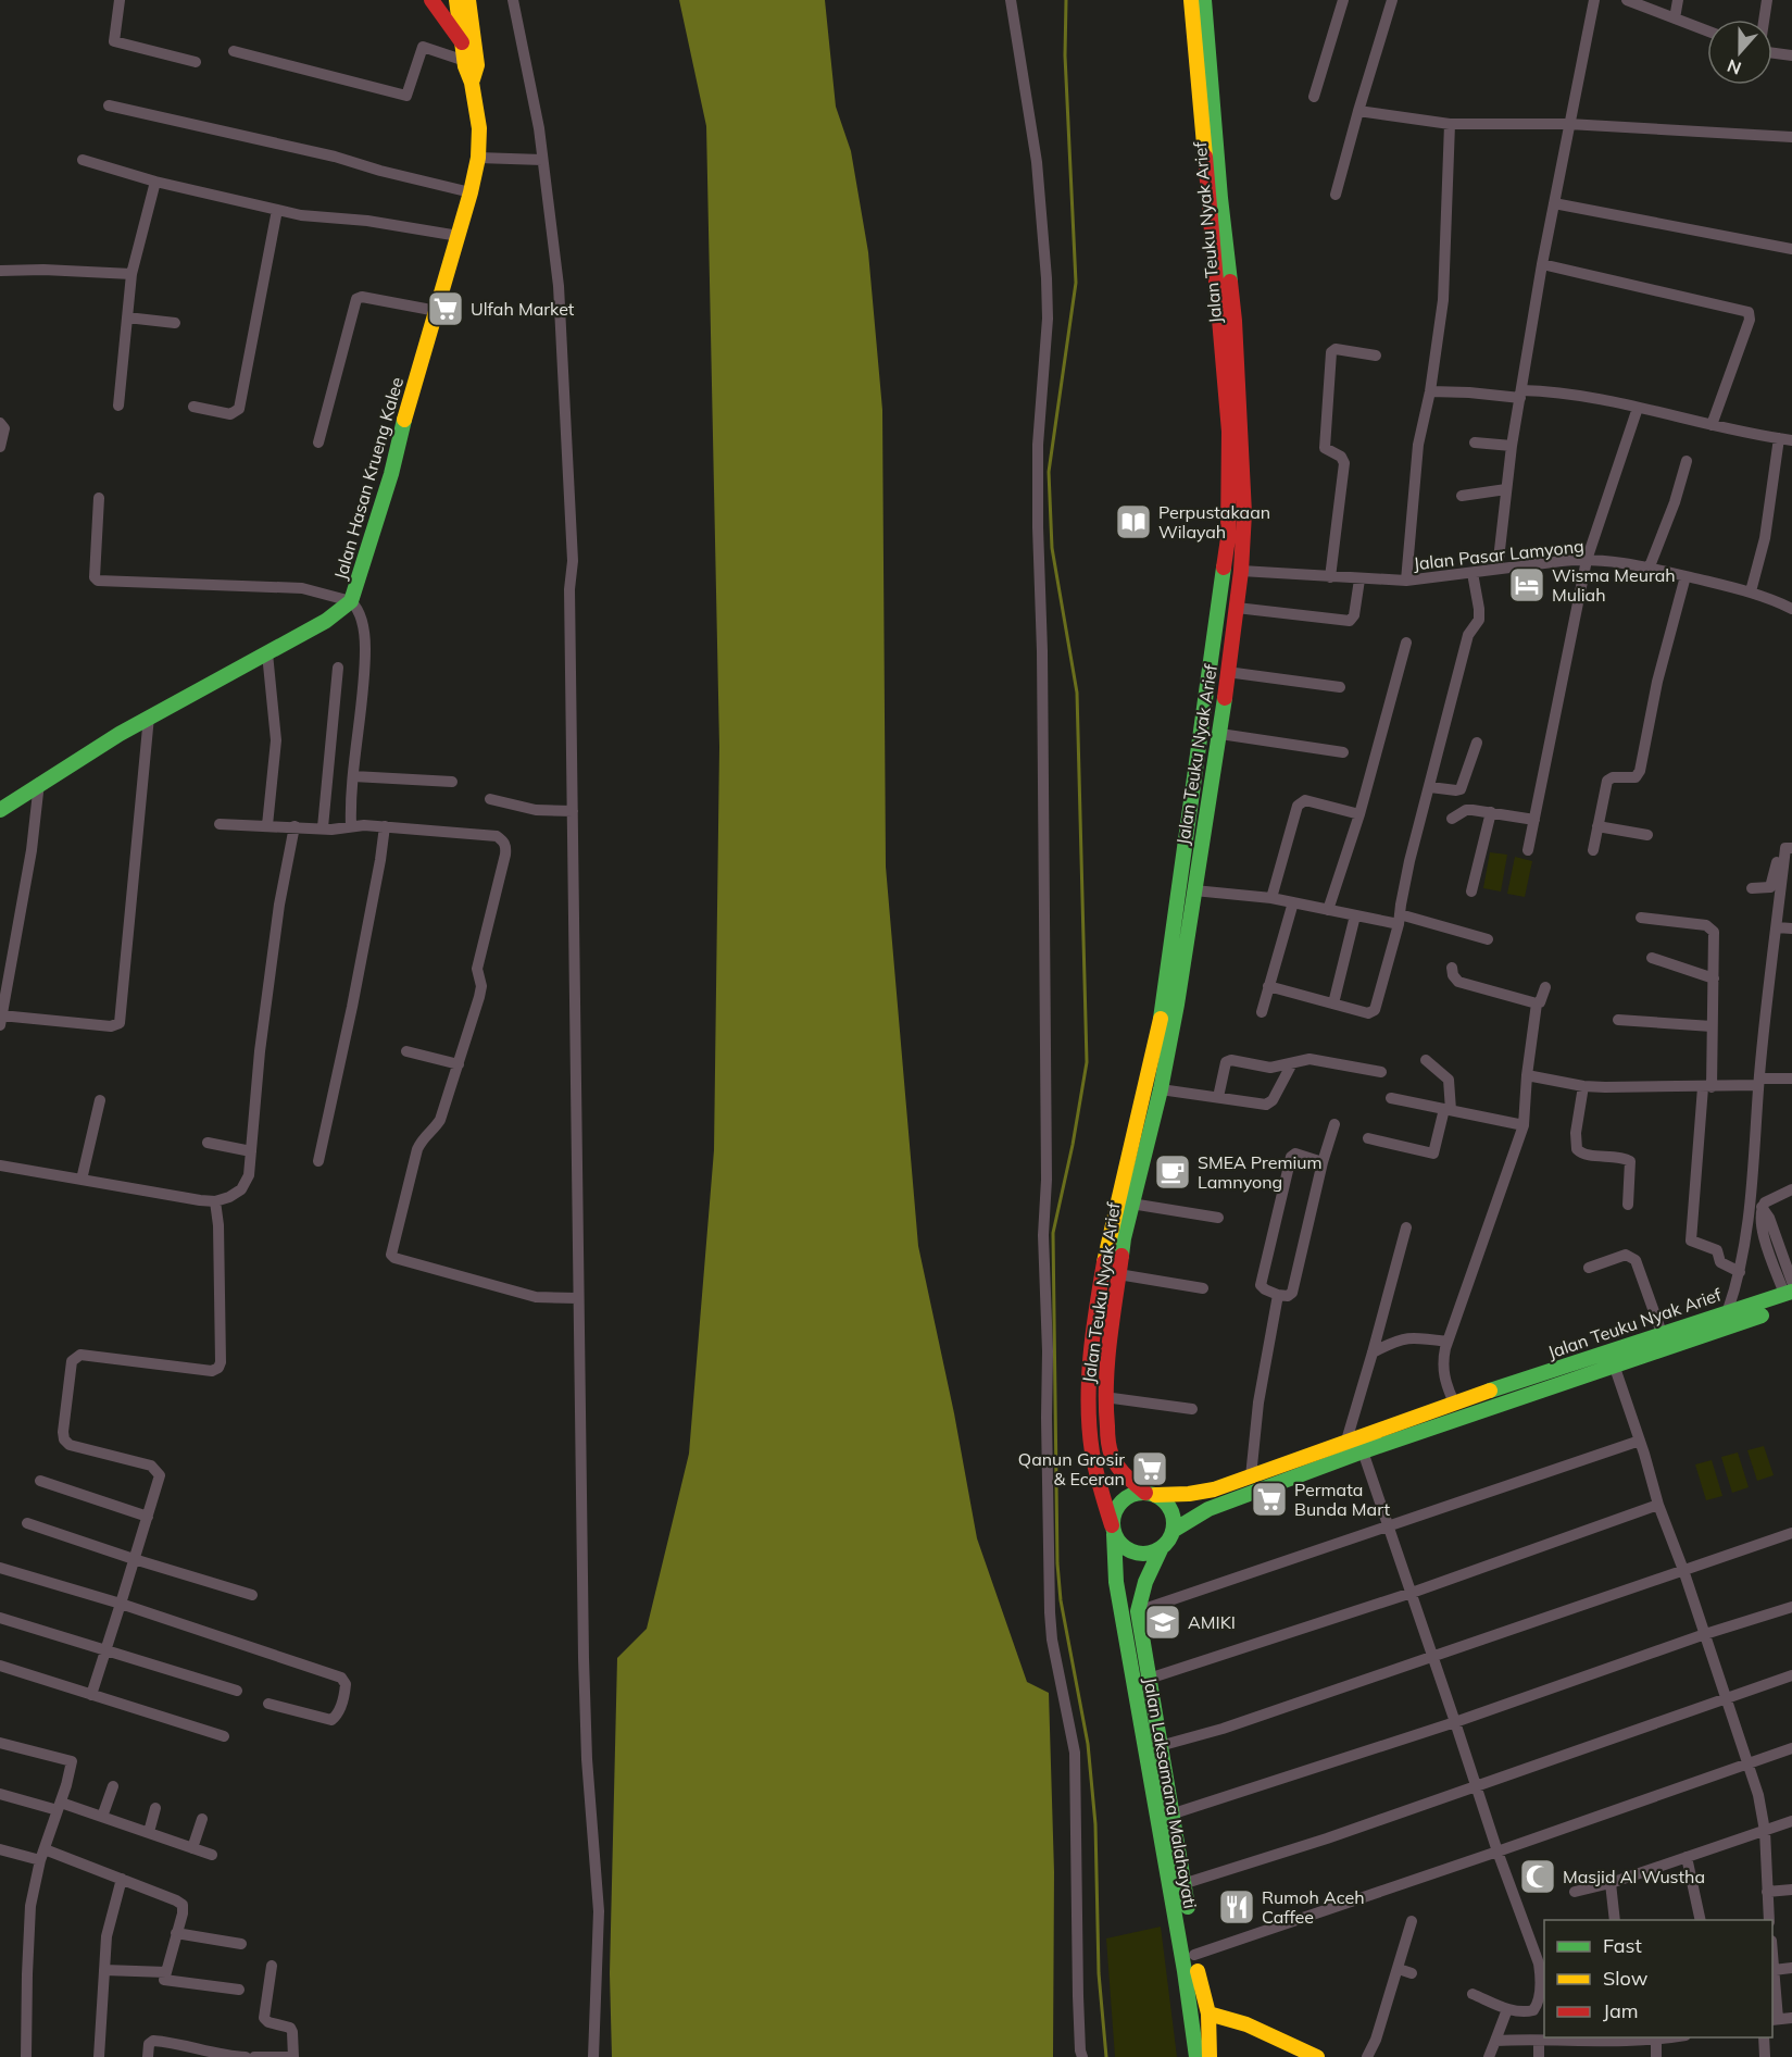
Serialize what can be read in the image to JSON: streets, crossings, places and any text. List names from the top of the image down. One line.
{"streets":{"main road":["Jalan Teuku Nyak Arief","Jalan Hasan Krueng Kalee","Jalan Laksamana Malahayati"],"street":["Jalan Pasar Lamyong"]},"crossings":[["Jalan Teuku Nyak Arief","Jalan Pasar Lamyong"],["Jalan Teuku Nyak Arief","Jalan Laksamana Malahayati"]],"places":{"supermarket":["Ulfah Market","Qanun Grosir & Eceran","Permata Bunda Mart"],"library":["Perpustakaan Wilayah"],"hotel":["Wisma Meurah Muliah"],"cafe":["SMEA Premium Lamnyong"],"school or university":["AMIKI"],"mosque":["Masjid Al Wustha"],"restaurant":["Rumoh Aceh Caffee"]},"legend":["Fast","Slow","Jam"],"north":"bottom"}
